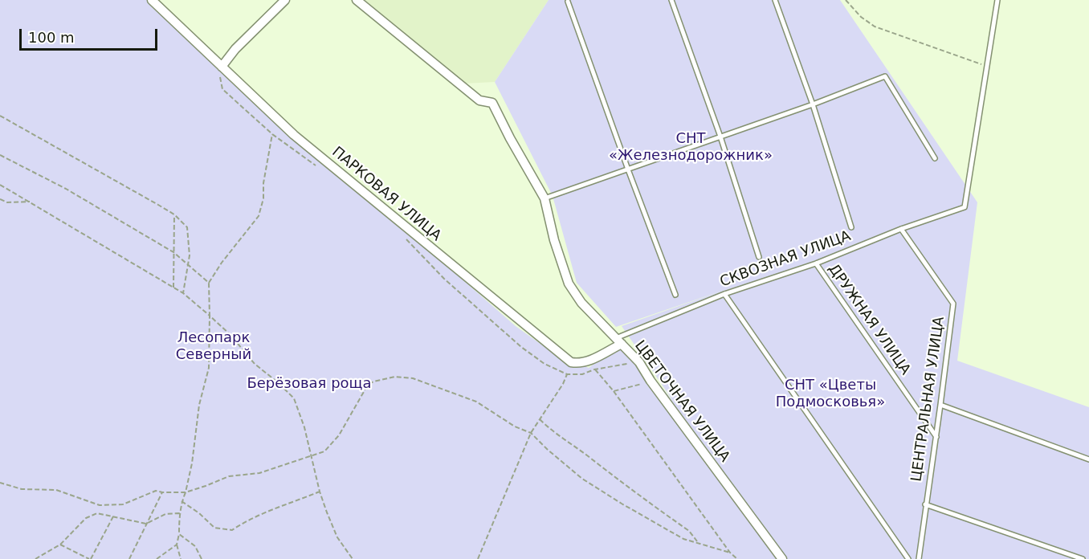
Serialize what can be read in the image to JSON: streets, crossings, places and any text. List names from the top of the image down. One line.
{"streets":{"street":["ПАРКОВАЯ УЛИЦА","ЦВЕТОЧНАЯ УЛИЦА"],"lane":["СКВОЗНАЯ УЛИЦА","ДРУЖНАЯ УЛИЦА","ЦЕНТРАЛЬНАЯ УЛИЦА"]},"crossings":[["ПАРКОВАЯ УЛИЦА","СКВОЗНАЯ УЛИЦА"],["ПАРКОВАЯ УЛИЦА","ЦВЕТОЧНАЯ УЛИЦА"],["СКВОЗНАЯ УЛИЦА","ДРУЖНАЯ УЛИЦА"],["СКВОЗНАЯ УЛИЦА","ЦЕНТРАЛЬНАЯ УЛИЦА"],["СКВОЗНАЯ УЛИЦА","ЦВЕТОЧНАЯ УЛИЦА"],["ДРУЖНАЯ УЛИЦА","ЦЕНТРАЛЬНАЯ УЛИЦА"]],"parks":["СНТ «Железнодорожник»","Лесопарк Северный","Берёзовая роща","СНТ «Цветы Подмосковья»"],"scale_bar":"100 m"}
